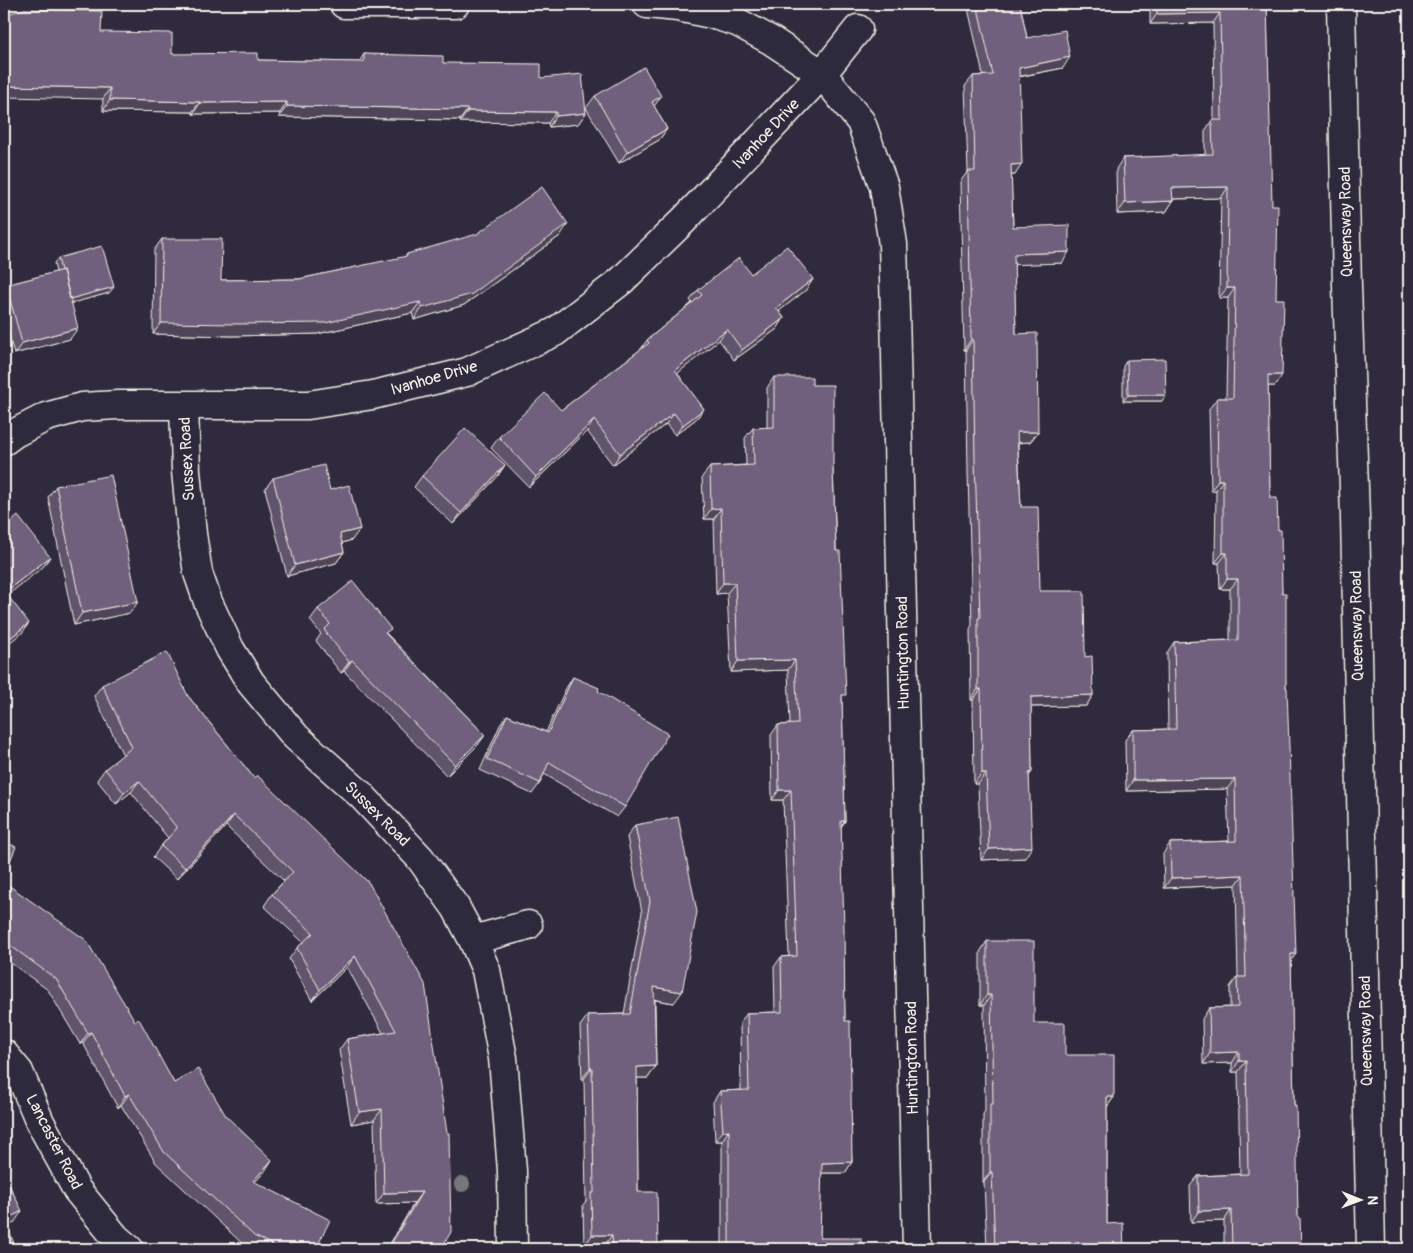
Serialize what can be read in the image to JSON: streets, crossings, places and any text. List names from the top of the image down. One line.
{"streets":{"street":["Ivanhoe Drive","Queensway Road","Sussex Road","Huntington Road","Lancaster Road"]},"crossings":[["Ivanhoe Drive","Sussex Road"],["Ivanhoe Drive","Huntington Road"]],"north":"right"}
